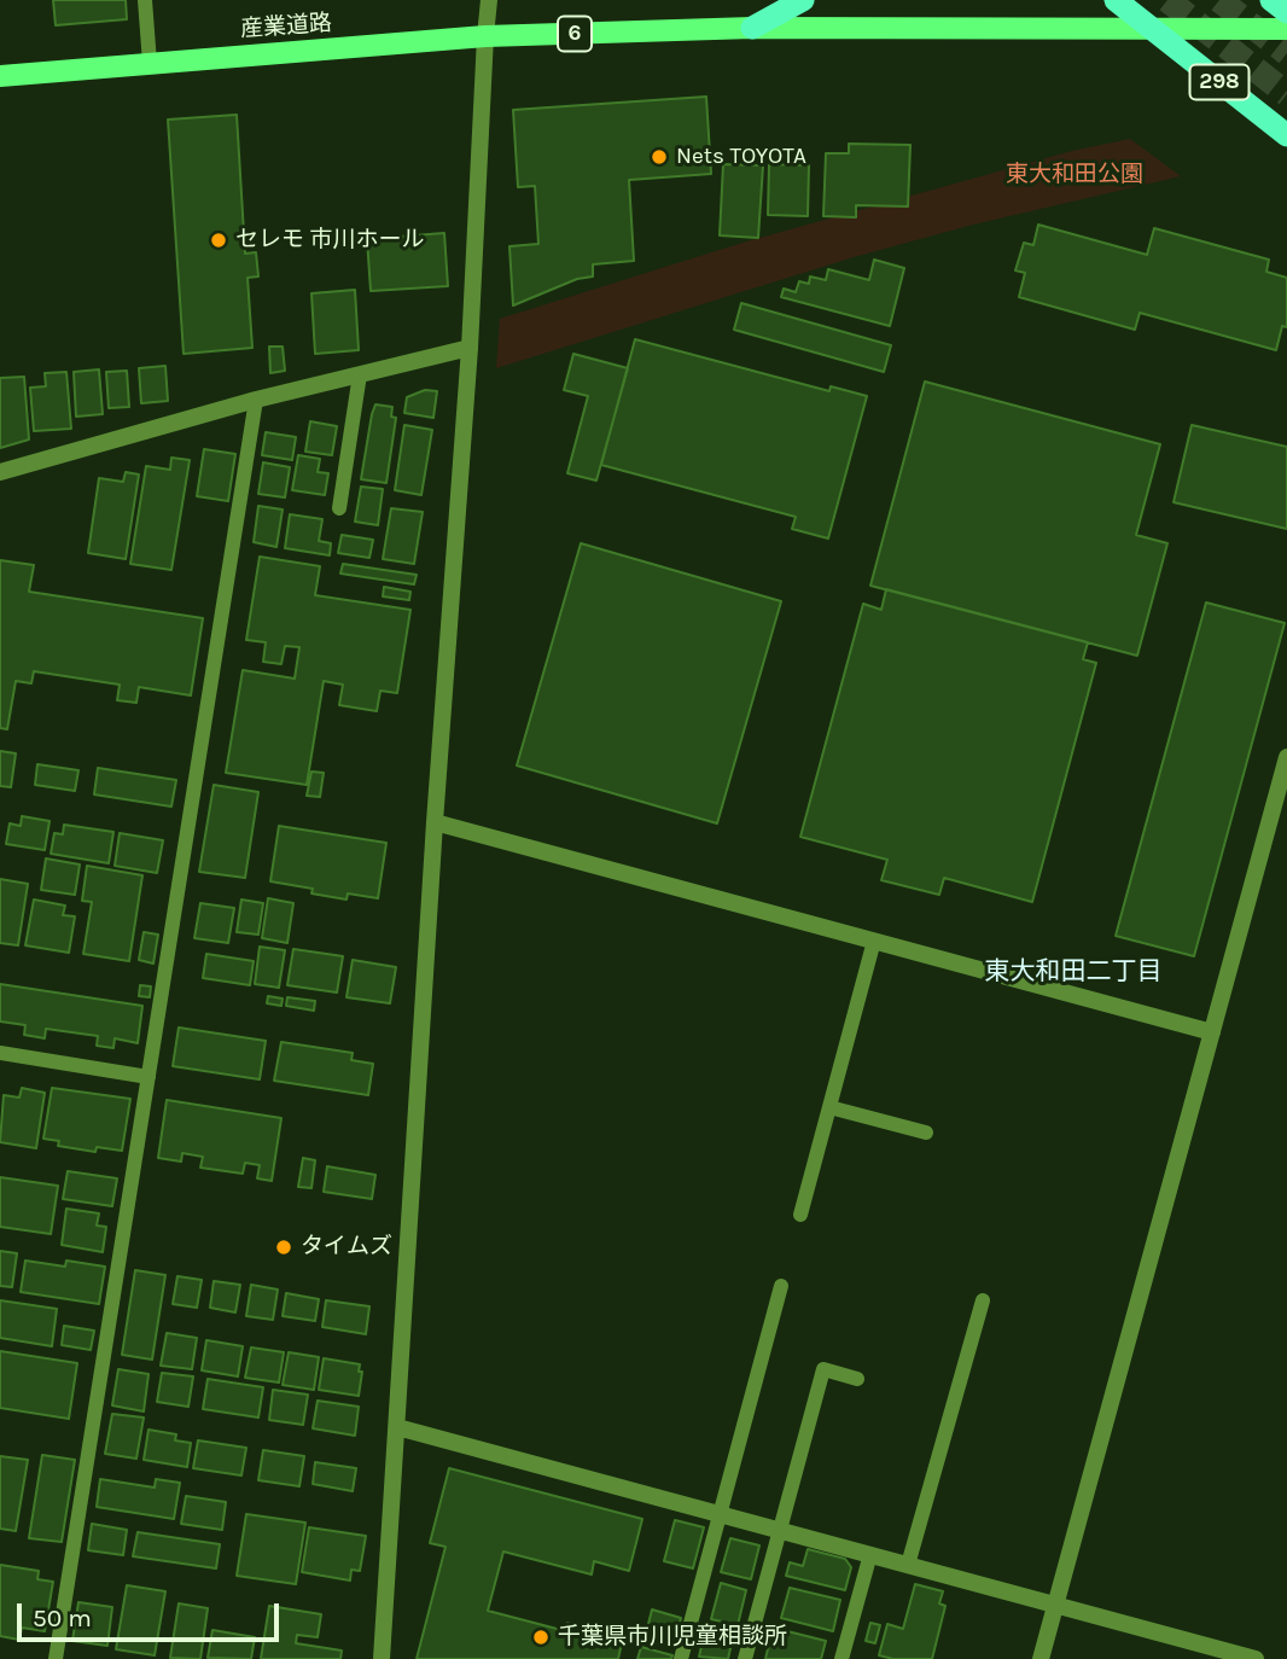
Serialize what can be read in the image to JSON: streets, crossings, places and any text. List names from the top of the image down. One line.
{"streets":{"highway":["298"],"main road":["産業道路","6"]},"crossings":[["産業道路","298"]],"districts":["東大和田二丁目"],"parks":["東大和田公園"],"places":["Nets TOYOTA","セレモ 市川ホール","タイムズ","千葉県市川児童相談所"],"scale_bar":"50 m"}
